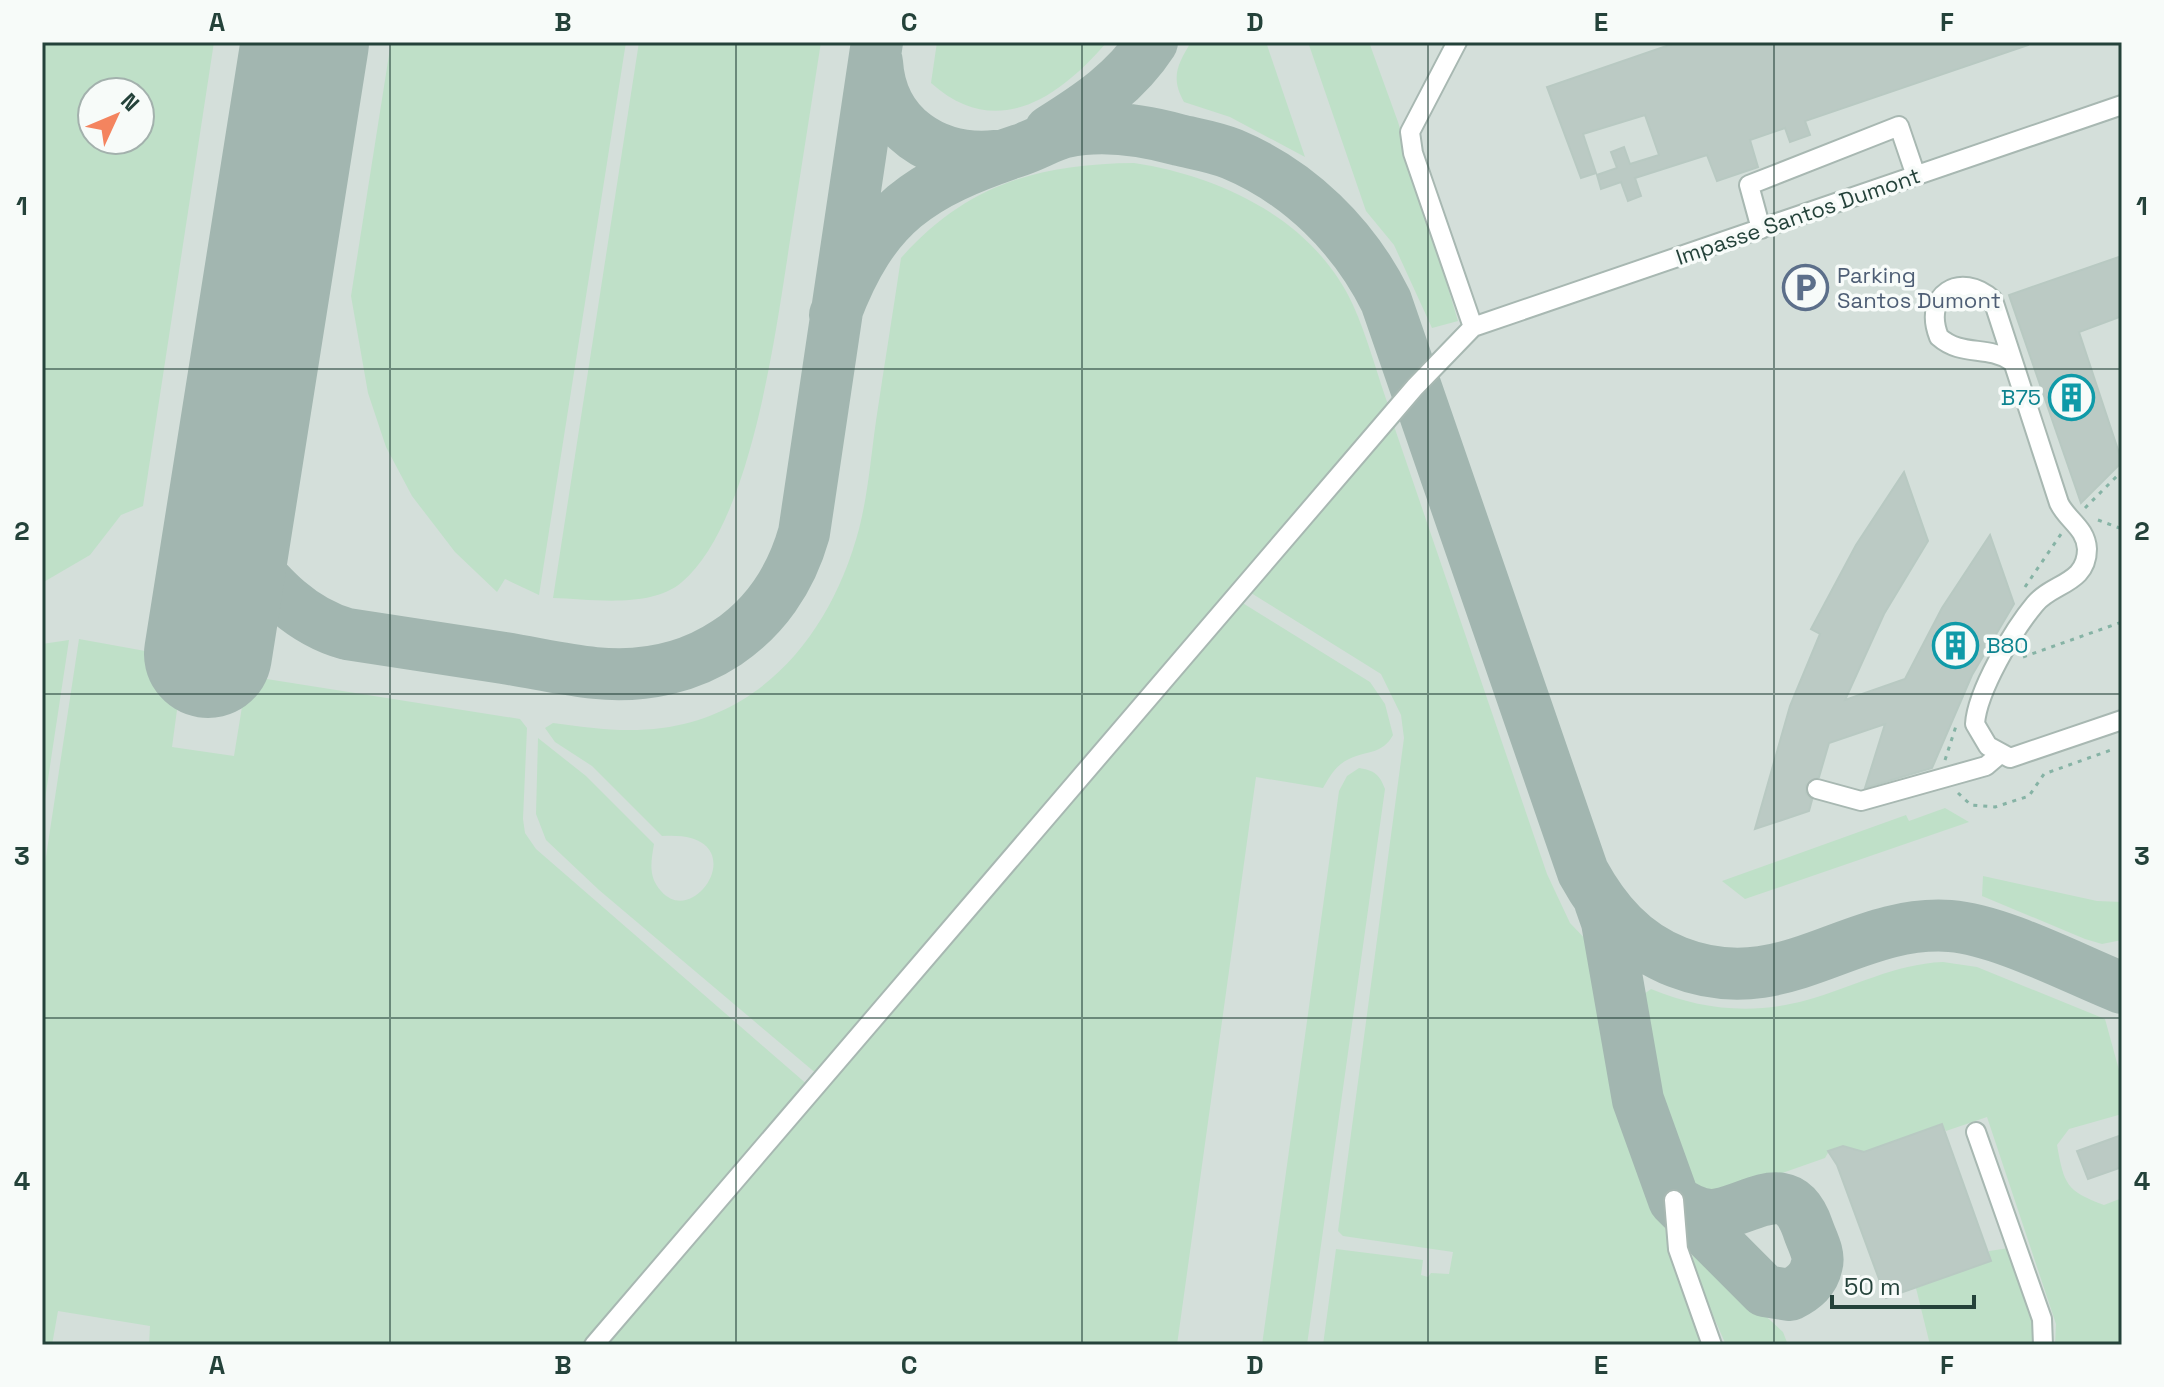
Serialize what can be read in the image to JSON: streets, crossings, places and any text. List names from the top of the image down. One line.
{"streets":{"street":["Impasse Santos Dumont"]},"places":{"parking":["Parking Santos Dumont"],"building":["B75","B80"]},"scale_bar":"50 m","north":"top right","grid":{"columns":["A","B","C","D","E","F"],"rows":["1","2","3","4"]}}
